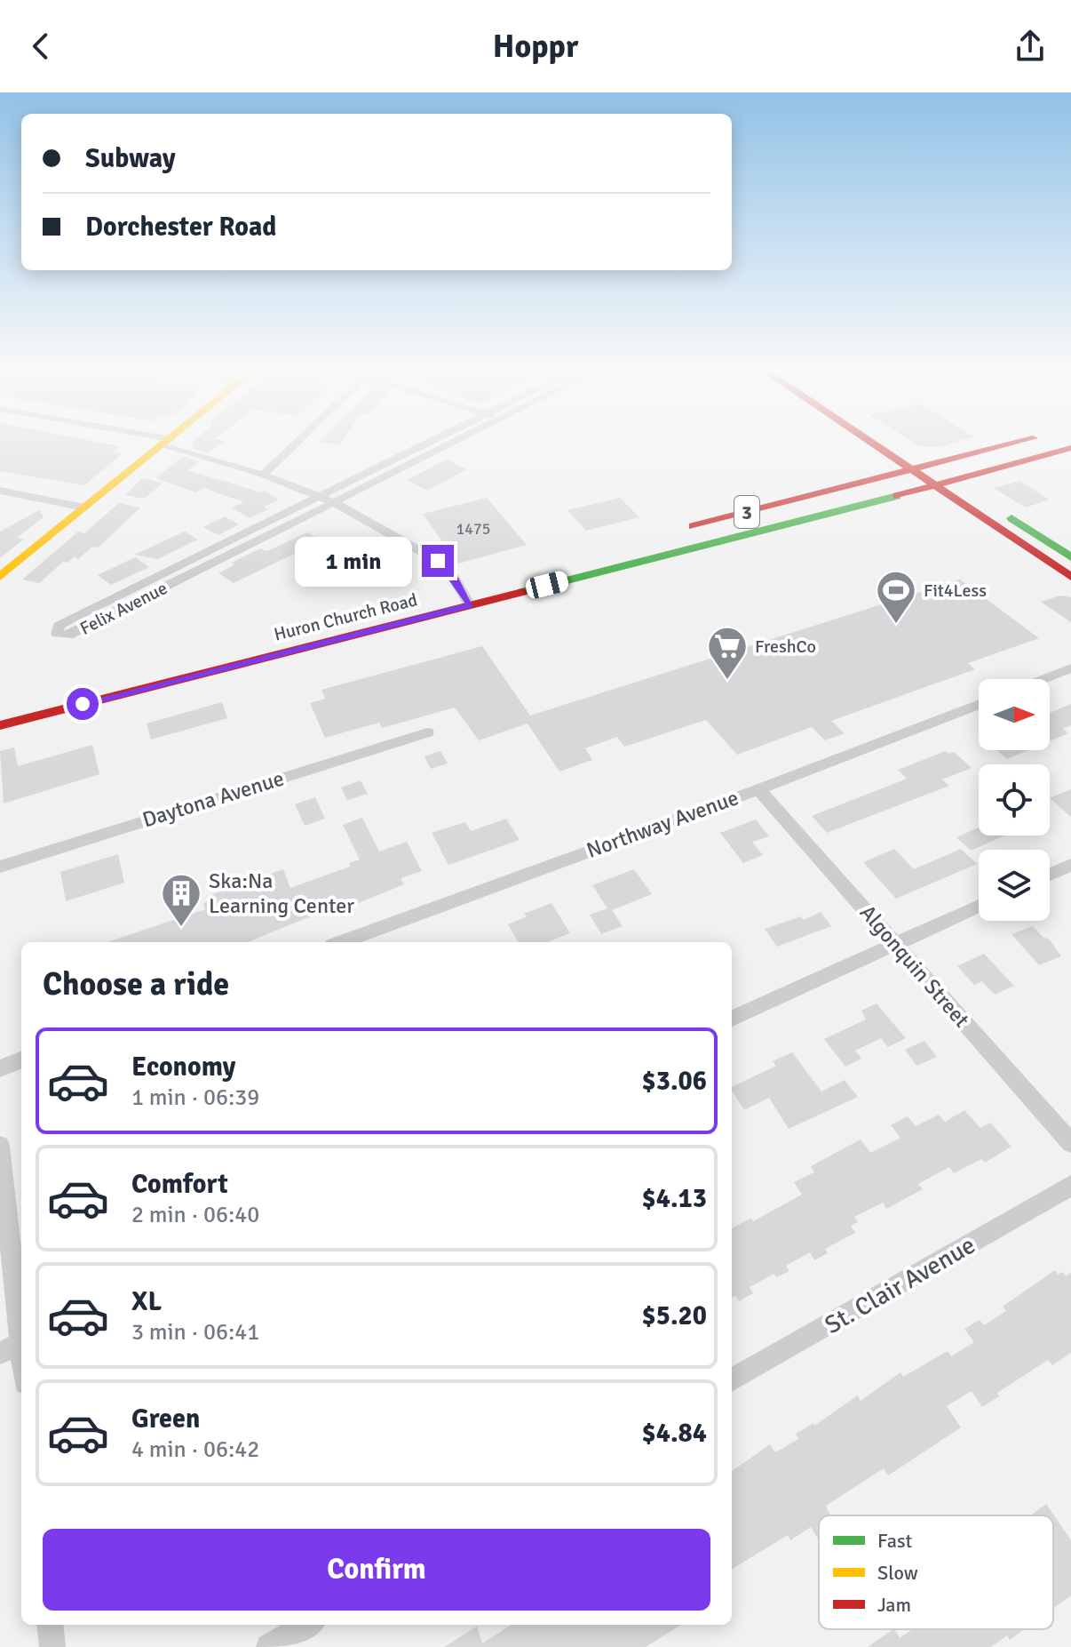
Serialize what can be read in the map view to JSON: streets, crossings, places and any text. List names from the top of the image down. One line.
{"streets":{"main road":["3","Huron Church Road"],"street":["Felix Avenue","Daytona Avenue","Northway Avenue","Algonquin Street","St. Clair Avenue"]},"crossings":[["Northway Avenue","Algonquin Street"]],"places":{"sports":["Fit4Less"],"supermarket":["FreshCo"],"building":["Ska:Na Learning Center"]},"house_numbers":["1475"],"legend":["Fast","Slow","Jam"],"north":"right","page":{"header":"Hoppr","banner":["Subway","Dorchester Road"],"bubble":"1 min","heading":"Choose a ride","list":[{"name":"Economy","note":"1 min · 06:39","value":"$3.06"},{"name":"Comfort","note":"2 min · 06:40","value":"$4.13"},{"name":"XL","note":"3 min · 06:41","value":"$5.20"},{"name":"Green","note":"4 min · 06:42","value":"$4.84"}],"buttons":"Confirm"}}
